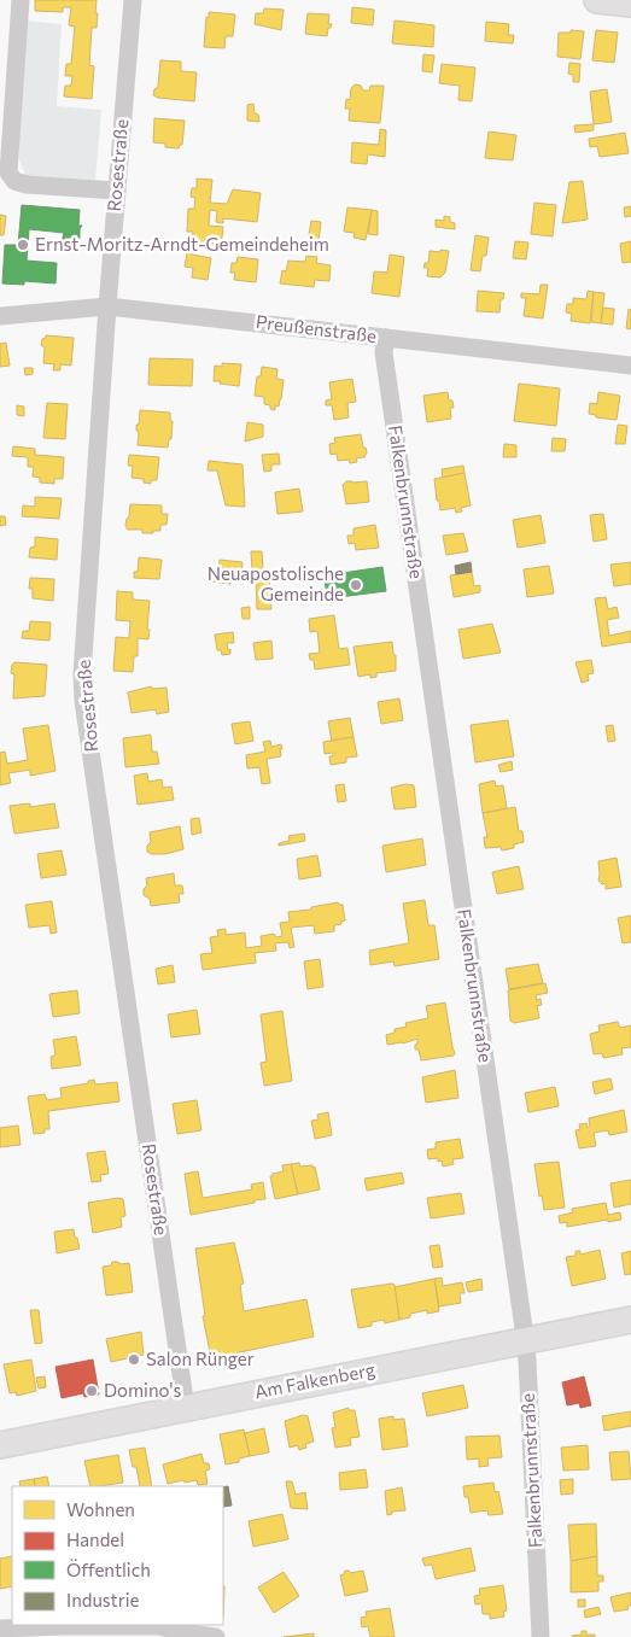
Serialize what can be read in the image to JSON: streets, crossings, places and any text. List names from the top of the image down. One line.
{"streets":{"street":["Rosestraße","Preußenstraße","Falkenbrunnstraße","Am Falkenberg"]},"crossings":[["Rosestraße","Preußenstraße"],["Rosestraße","Am Falkenberg"],["Preußenstraße","Falkenbrunnstraße"],["Falkenbrunnstraße","Am Falkenberg"]],"places":["Ernst-Moritz-Arndt-Gemeindeheim","Neuapostolische Gemeinde","Salon Rünger","Domino's"],"legend":["Wohnen","Handel","Öffentlich","Industrie"]}
